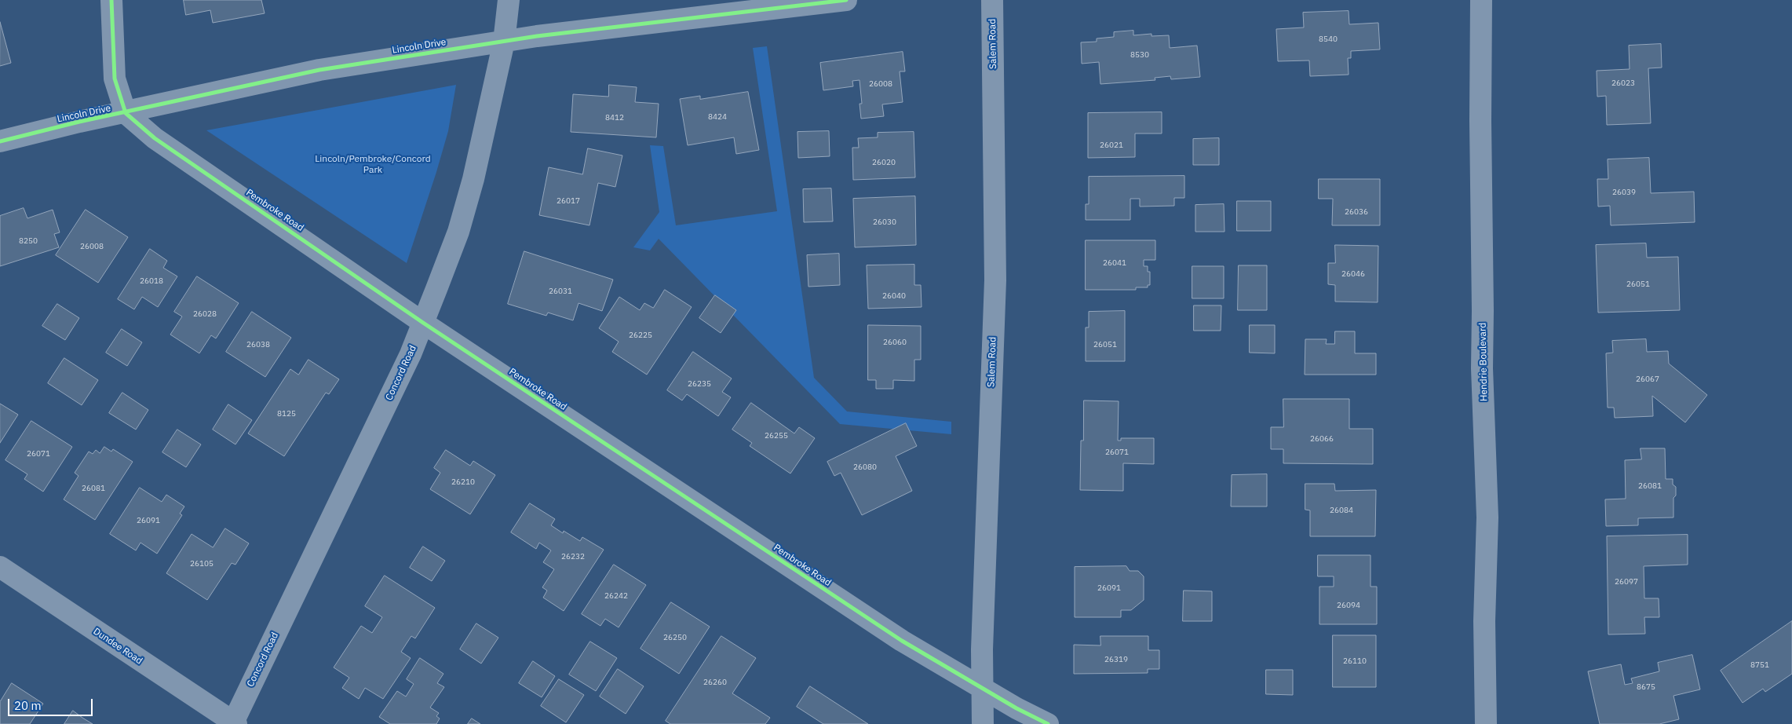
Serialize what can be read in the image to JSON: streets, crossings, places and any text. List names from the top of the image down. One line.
{"streets":{"street":["Salem Road","Lincoln Drive","Pembroke Road","Hendrie Boulevard","Concord Road","Dundee Road"]},"crossings":[["Salem Road","Pembroke Road"],["Lincoln Drive","Pembroke Road"],["Lincoln Drive","Concord Road"],["Pembroke Road","Concord Road"],["Concord Road","Dundee Road"]],"parks":["Lincoln/Pembroke/Concord Park"],"house_numbers":["8540","8530","26023","26008","8424","8412","26021","26020","26039","26017","26036","26030","8250","26008","26041","26046","26018","26051","26031","26040","26028","26225","26060","26038","26051","26067","26235","8125","26255","26066","26071","26071","26080","26210","26081","26081","26084","26091","26232","26105","26097","26091","26242","26094","26250","26319","26110","8751","26260","8675"],"scale_bar":"20 m"}
